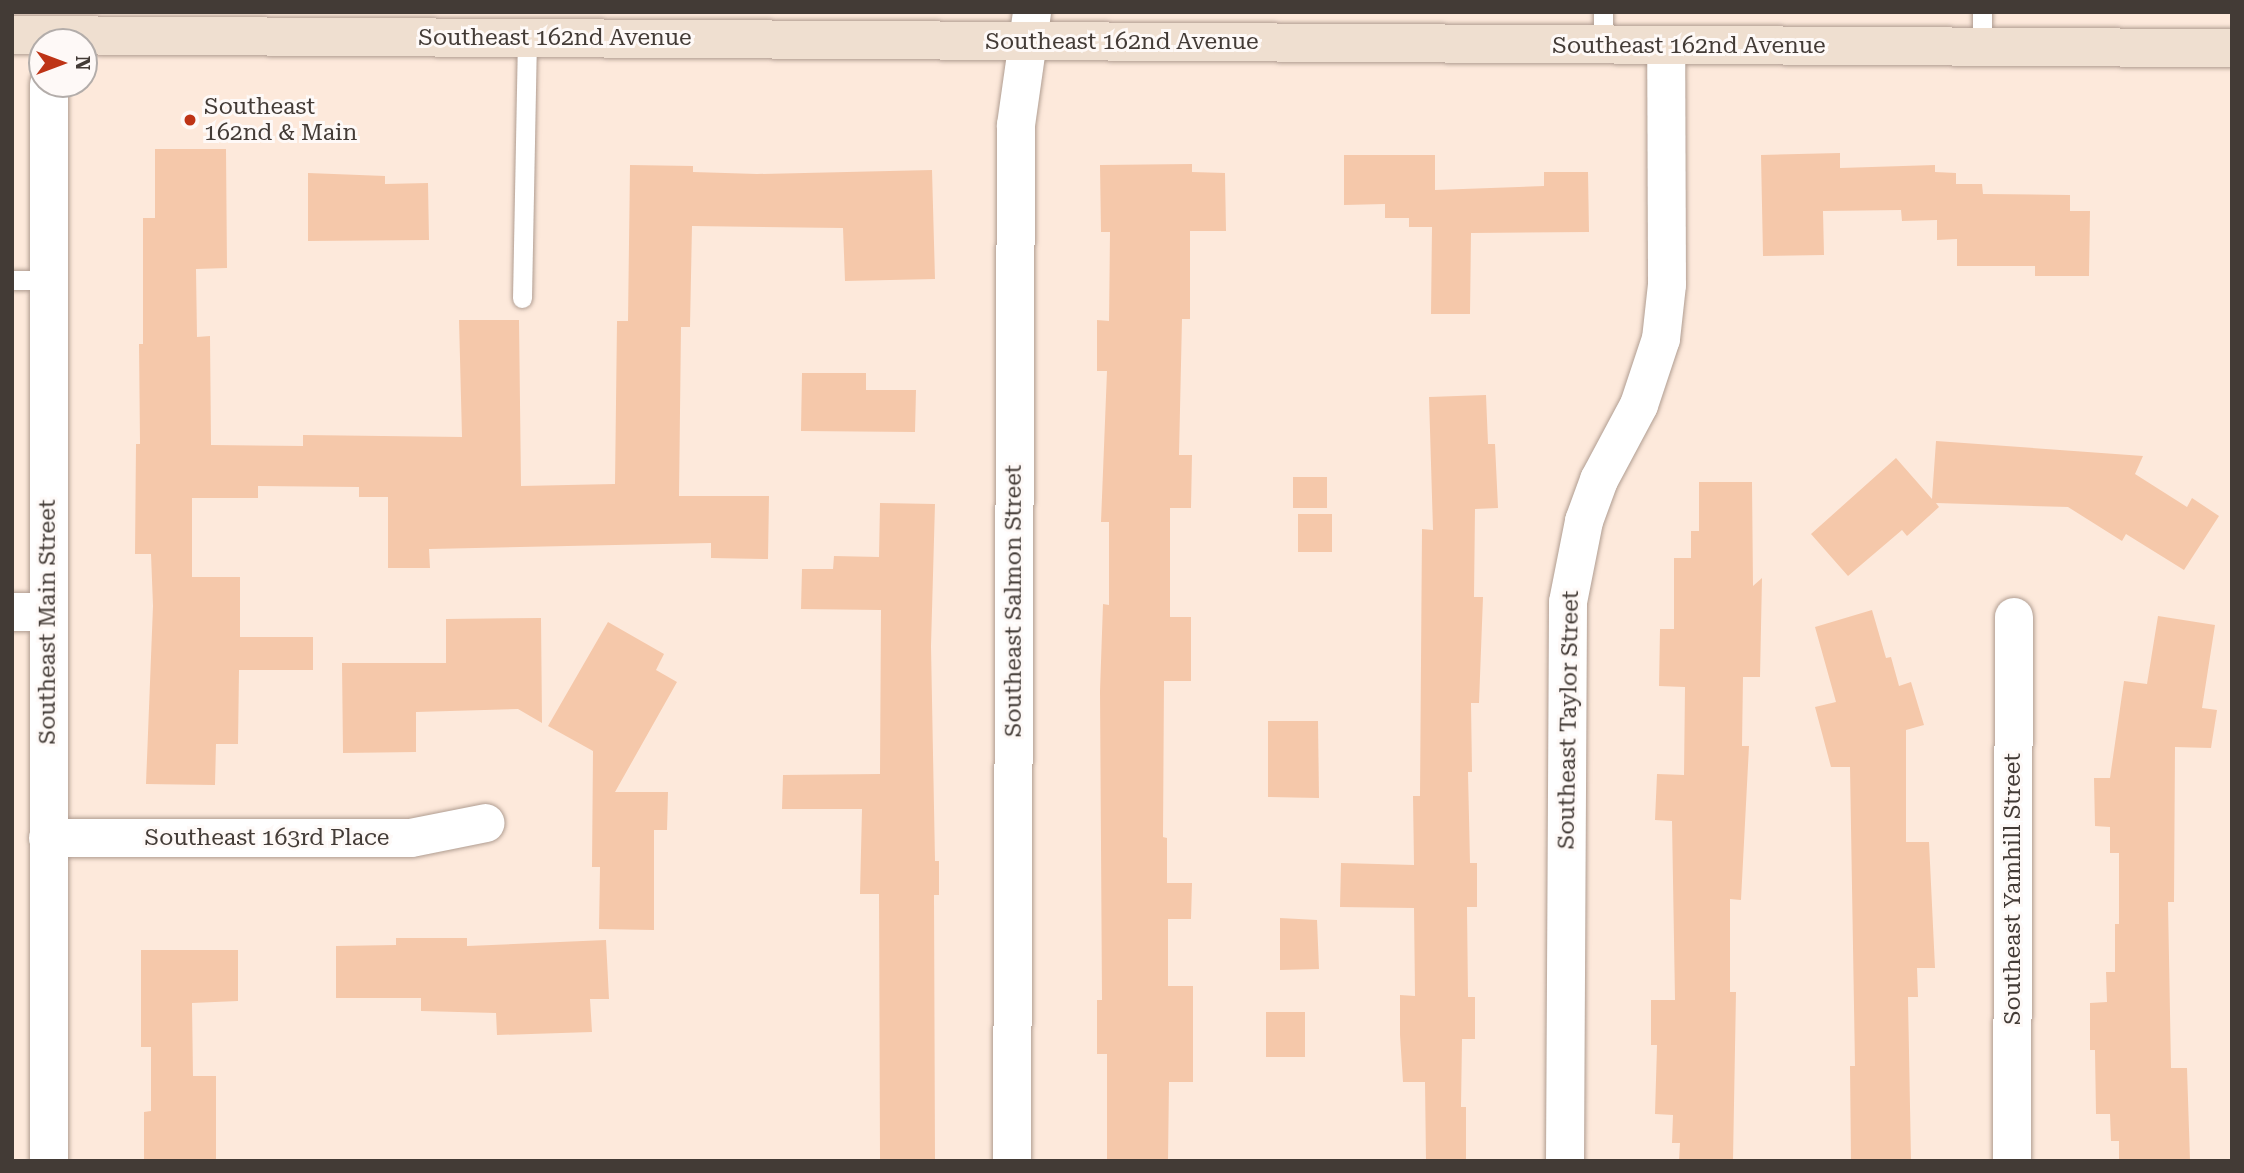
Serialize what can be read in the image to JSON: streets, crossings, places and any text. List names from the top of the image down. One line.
{"streets":{"main road":["Southeast 162nd Avenue"],"street":["Southeast Salmon Street","Southeast Main Street","Southeast Taylor Street","Southeast 163rd Place","Southeast Yamhill Street"]},"crossings":[["Southeast 162nd Avenue","Southeast Salmon Street"],["Southeast 162nd Avenue","Southeast Taylor Street"],["Southeast Main Street","Southeast 163rd Place"]],"places":["Southeast 162nd & Main"],"north":"right"}
